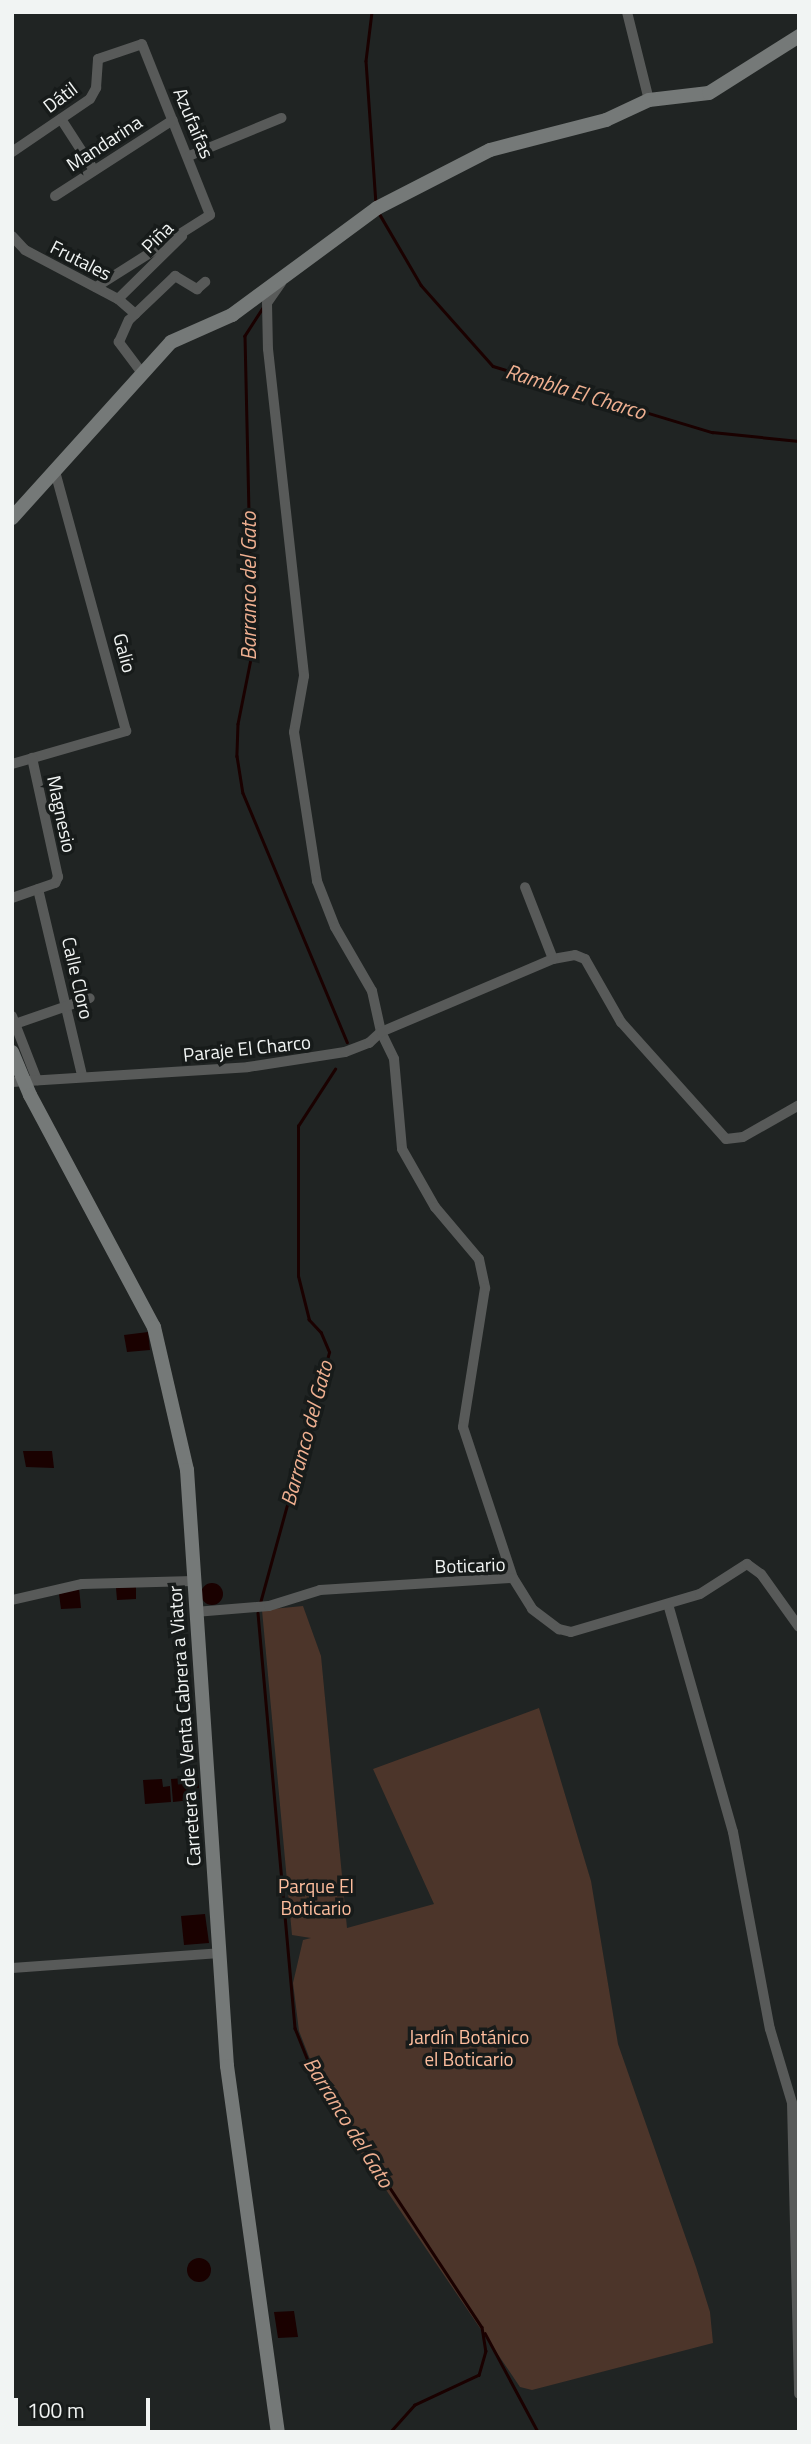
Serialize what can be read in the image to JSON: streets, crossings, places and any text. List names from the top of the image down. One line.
{"streets":{"street":["Dátil","Azufaifas","Mandarina","Piña","Frutales","Galio","Magnesio","Calle Cloro","Paraje El Charco","Boticario","Carretera de Venta Cabrera a Viator"]},"crossings":[["Dátil","Azufaifas"],["Azufaifas","Mandarina"],["Azufaifas","Piña"],["Piña","Frutales"],["Galio","Magnesio"],["Magnesio","Calle Cloro"],["Calle Cloro","Paraje El Charco"],["Paraje El Charco","Carretera de Venta Cabrera a Viator"],["Boticario","Carretera de Venta Cabrera a Viator"]],"water":["Rambla El Charco","Barranco del Gato"],"parks":["Parque El Boticario","Jardín Botánico el Boticario"],"scale_bar":"100 m"}
